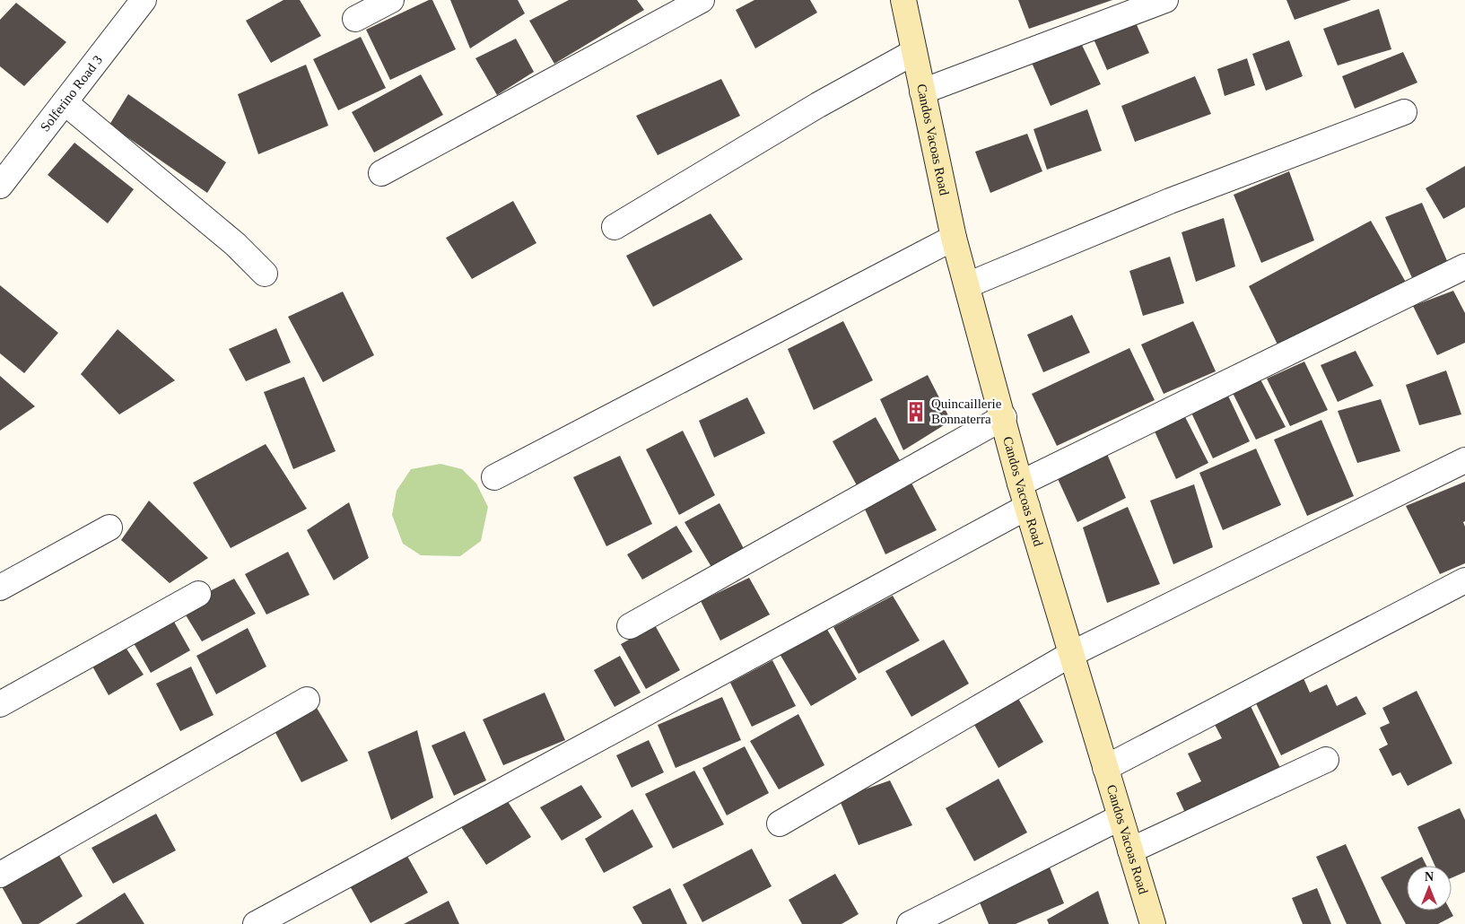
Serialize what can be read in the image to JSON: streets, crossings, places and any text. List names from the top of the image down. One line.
{"streets":{"main road":["Candos Vacoas Road"],"street":["Solferino Road 3"]},"places":{"building":["Quincaillerie Bonnaterra"]},"north":"top"}
